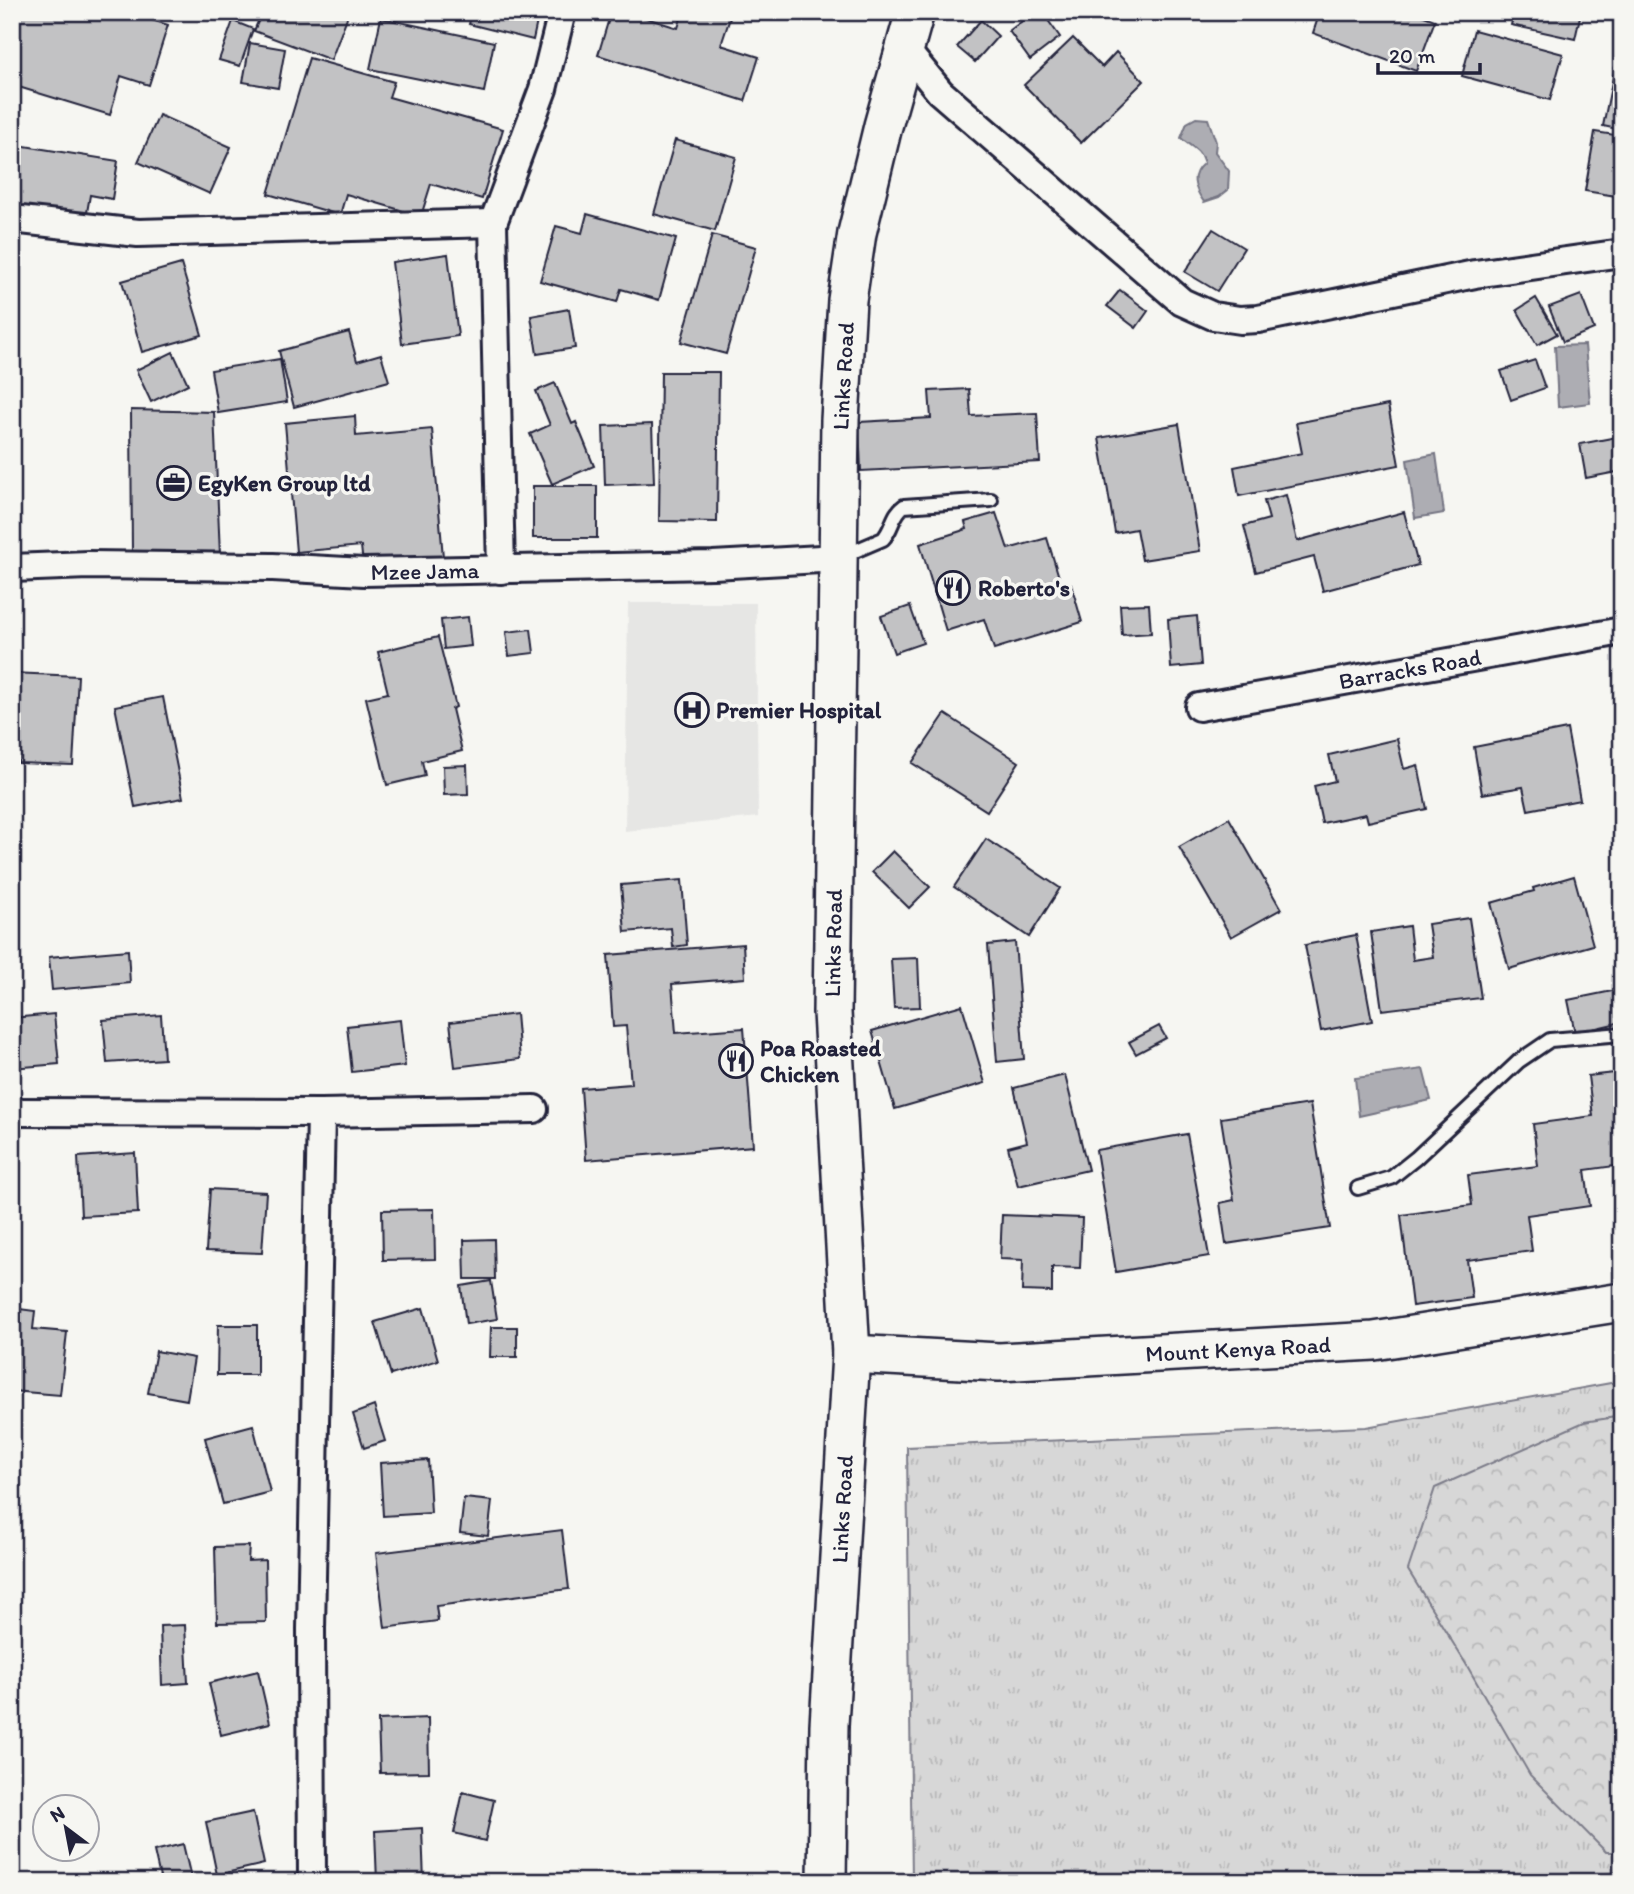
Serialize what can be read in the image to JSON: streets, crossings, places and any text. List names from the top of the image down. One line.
{"streets":{"main road":["Links Road","Mount Kenya Road"],"street":["Mzee Jama","Barracks Road"]},"crossings":[["Links Road","Mzee Jama"],["Links Road","Mount Kenya Road"]],"places":{"office":["EgyKen Group ltd"],"restaurant":["Roberto's","Poa Roasted Chicken"],"hospital":["Premier Hospital"]},"scale_bar":"20 m","north":"top left"}
